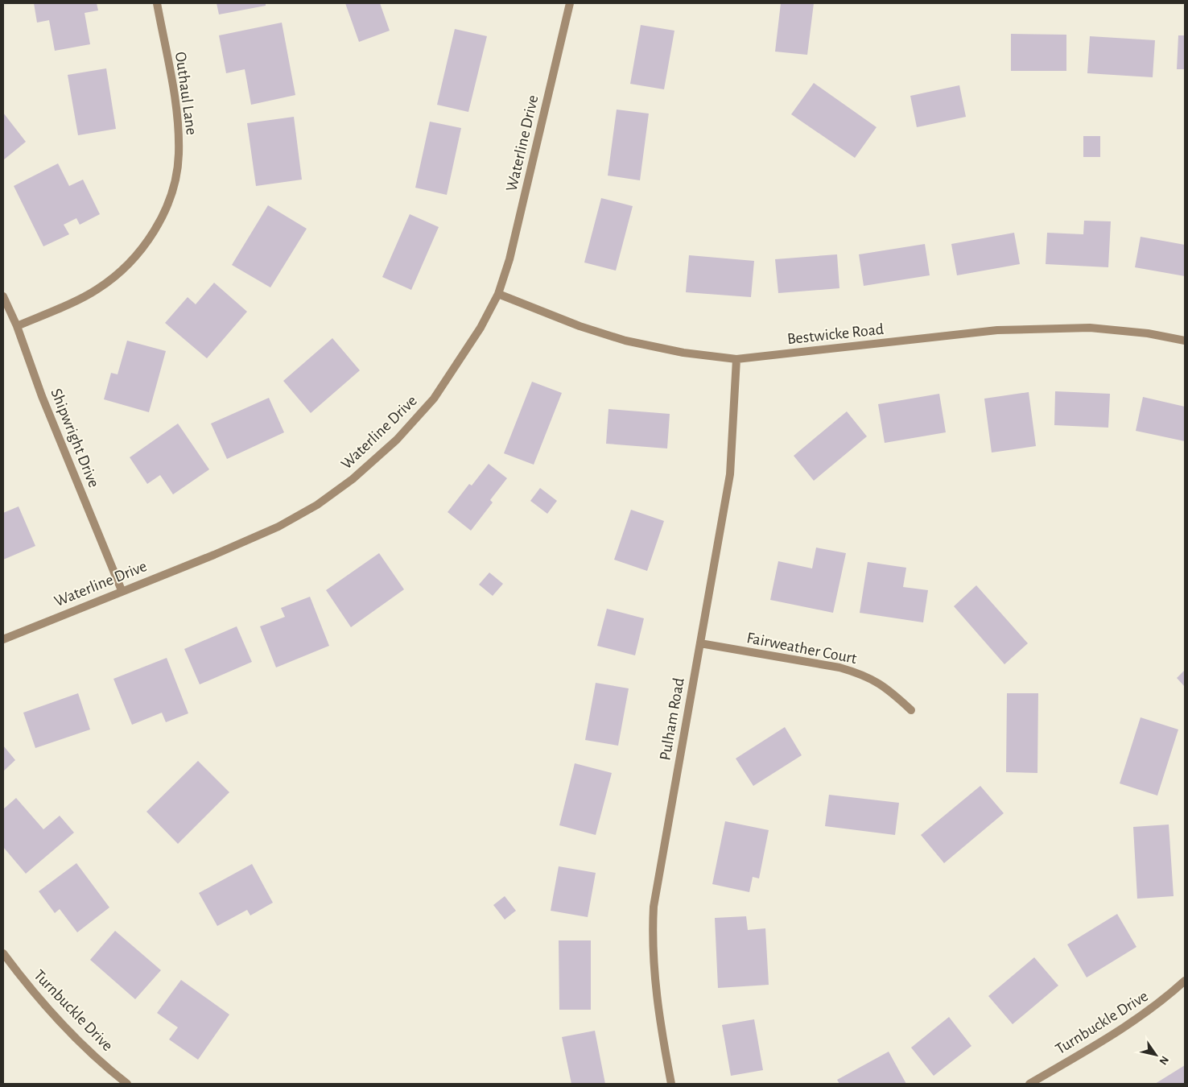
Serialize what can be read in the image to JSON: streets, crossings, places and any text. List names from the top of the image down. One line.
{"streets":{"street":["Outhaul Lane","Waterline Drive","Bestwicke Road","Shipwright Drive","Fairweather Court","Pulham Road","Turnbuckle Drive"]},"crossings":[["Outhaul Lane","Shipwright Drive"],["Waterline Drive","Bestwicke Road"],["Waterline Drive","Shipwright Drive"],["Bestwicke Road","Pulham Road"],["Fairweather Court","Pulham Road"]],"north":"bottom right"}
